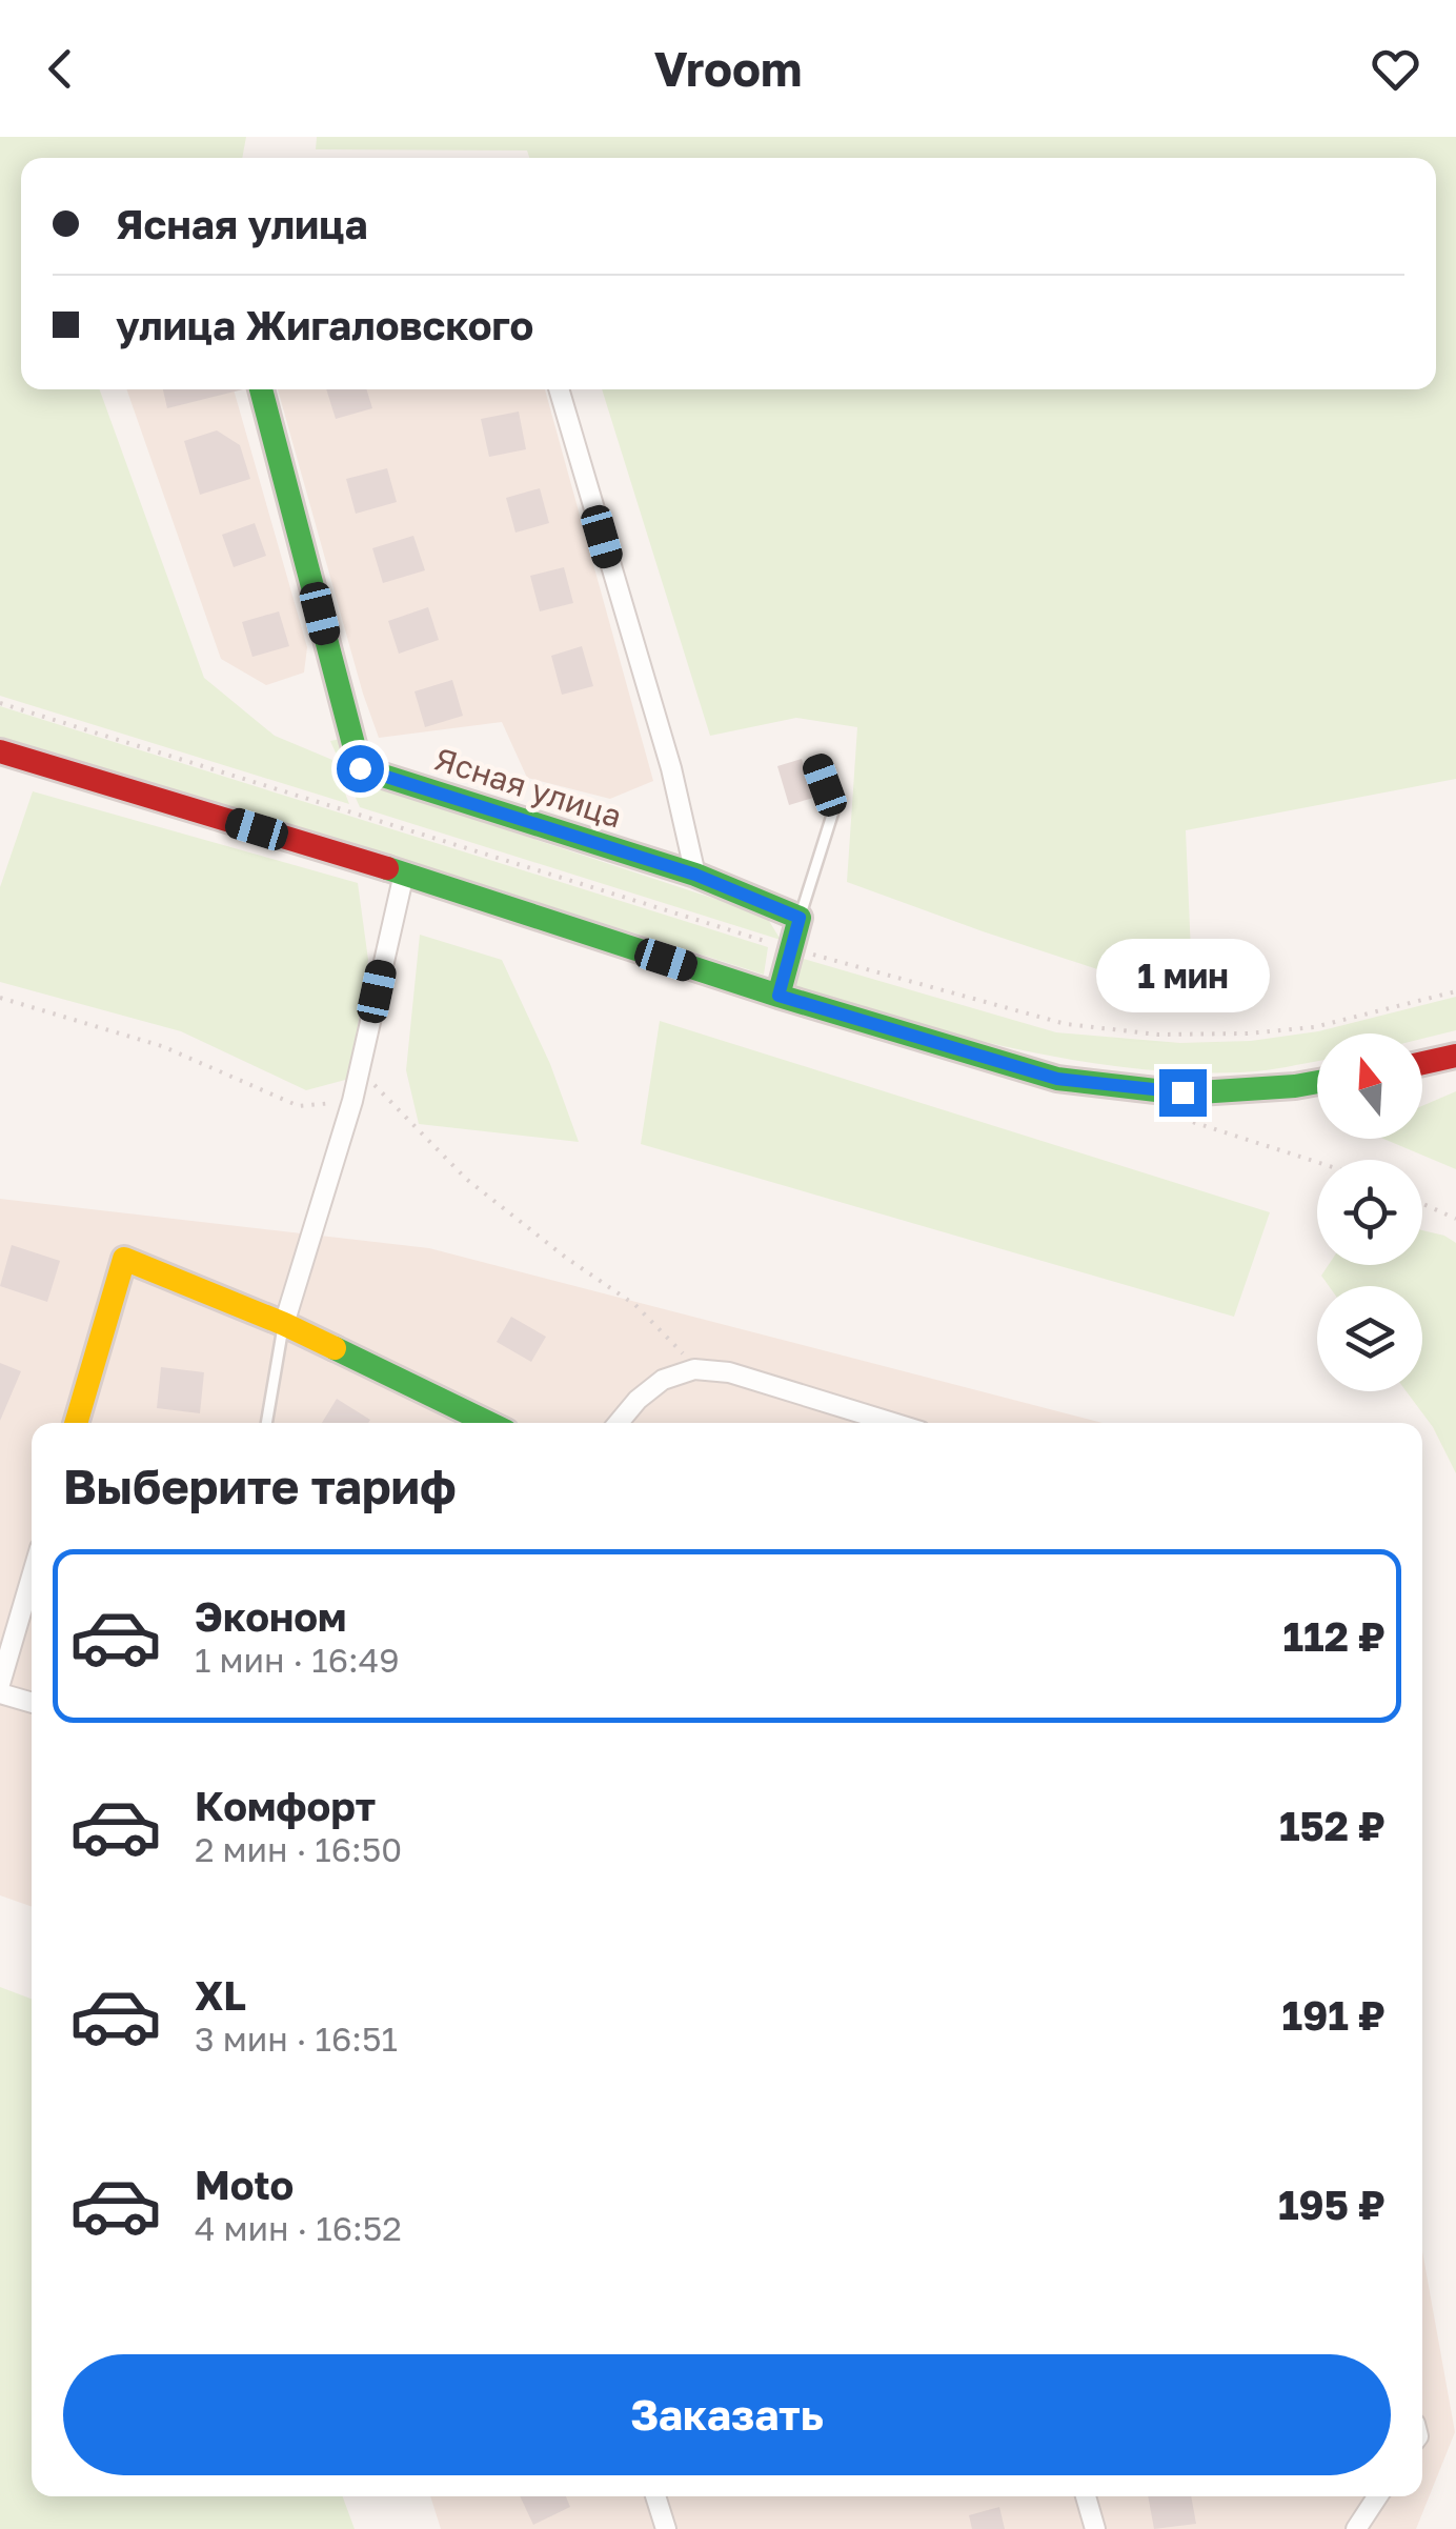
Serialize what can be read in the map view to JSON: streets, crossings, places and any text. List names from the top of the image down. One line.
{"streets":{"street":["Ясная улица"]},"north":"top","page":{"header":"Vroom","banner":["Ясная улица","улица Жигаловского"],"bubble":"1 мин","heading":"Выберите тариф","list":[{"name":"Эконом","note":"1 мин · 16:49","value":"112 ₽"},{"name":"Комфорт","note":"2 мин · 16:50","value":"152 ₽"},{"name":"XL","note":"3 мин · 16:51","value":"191 ₽"},{"name":"Moto","note":"4 мин · 16:52","value":"195 ₽"}],"buttons":"Заказать"}}
